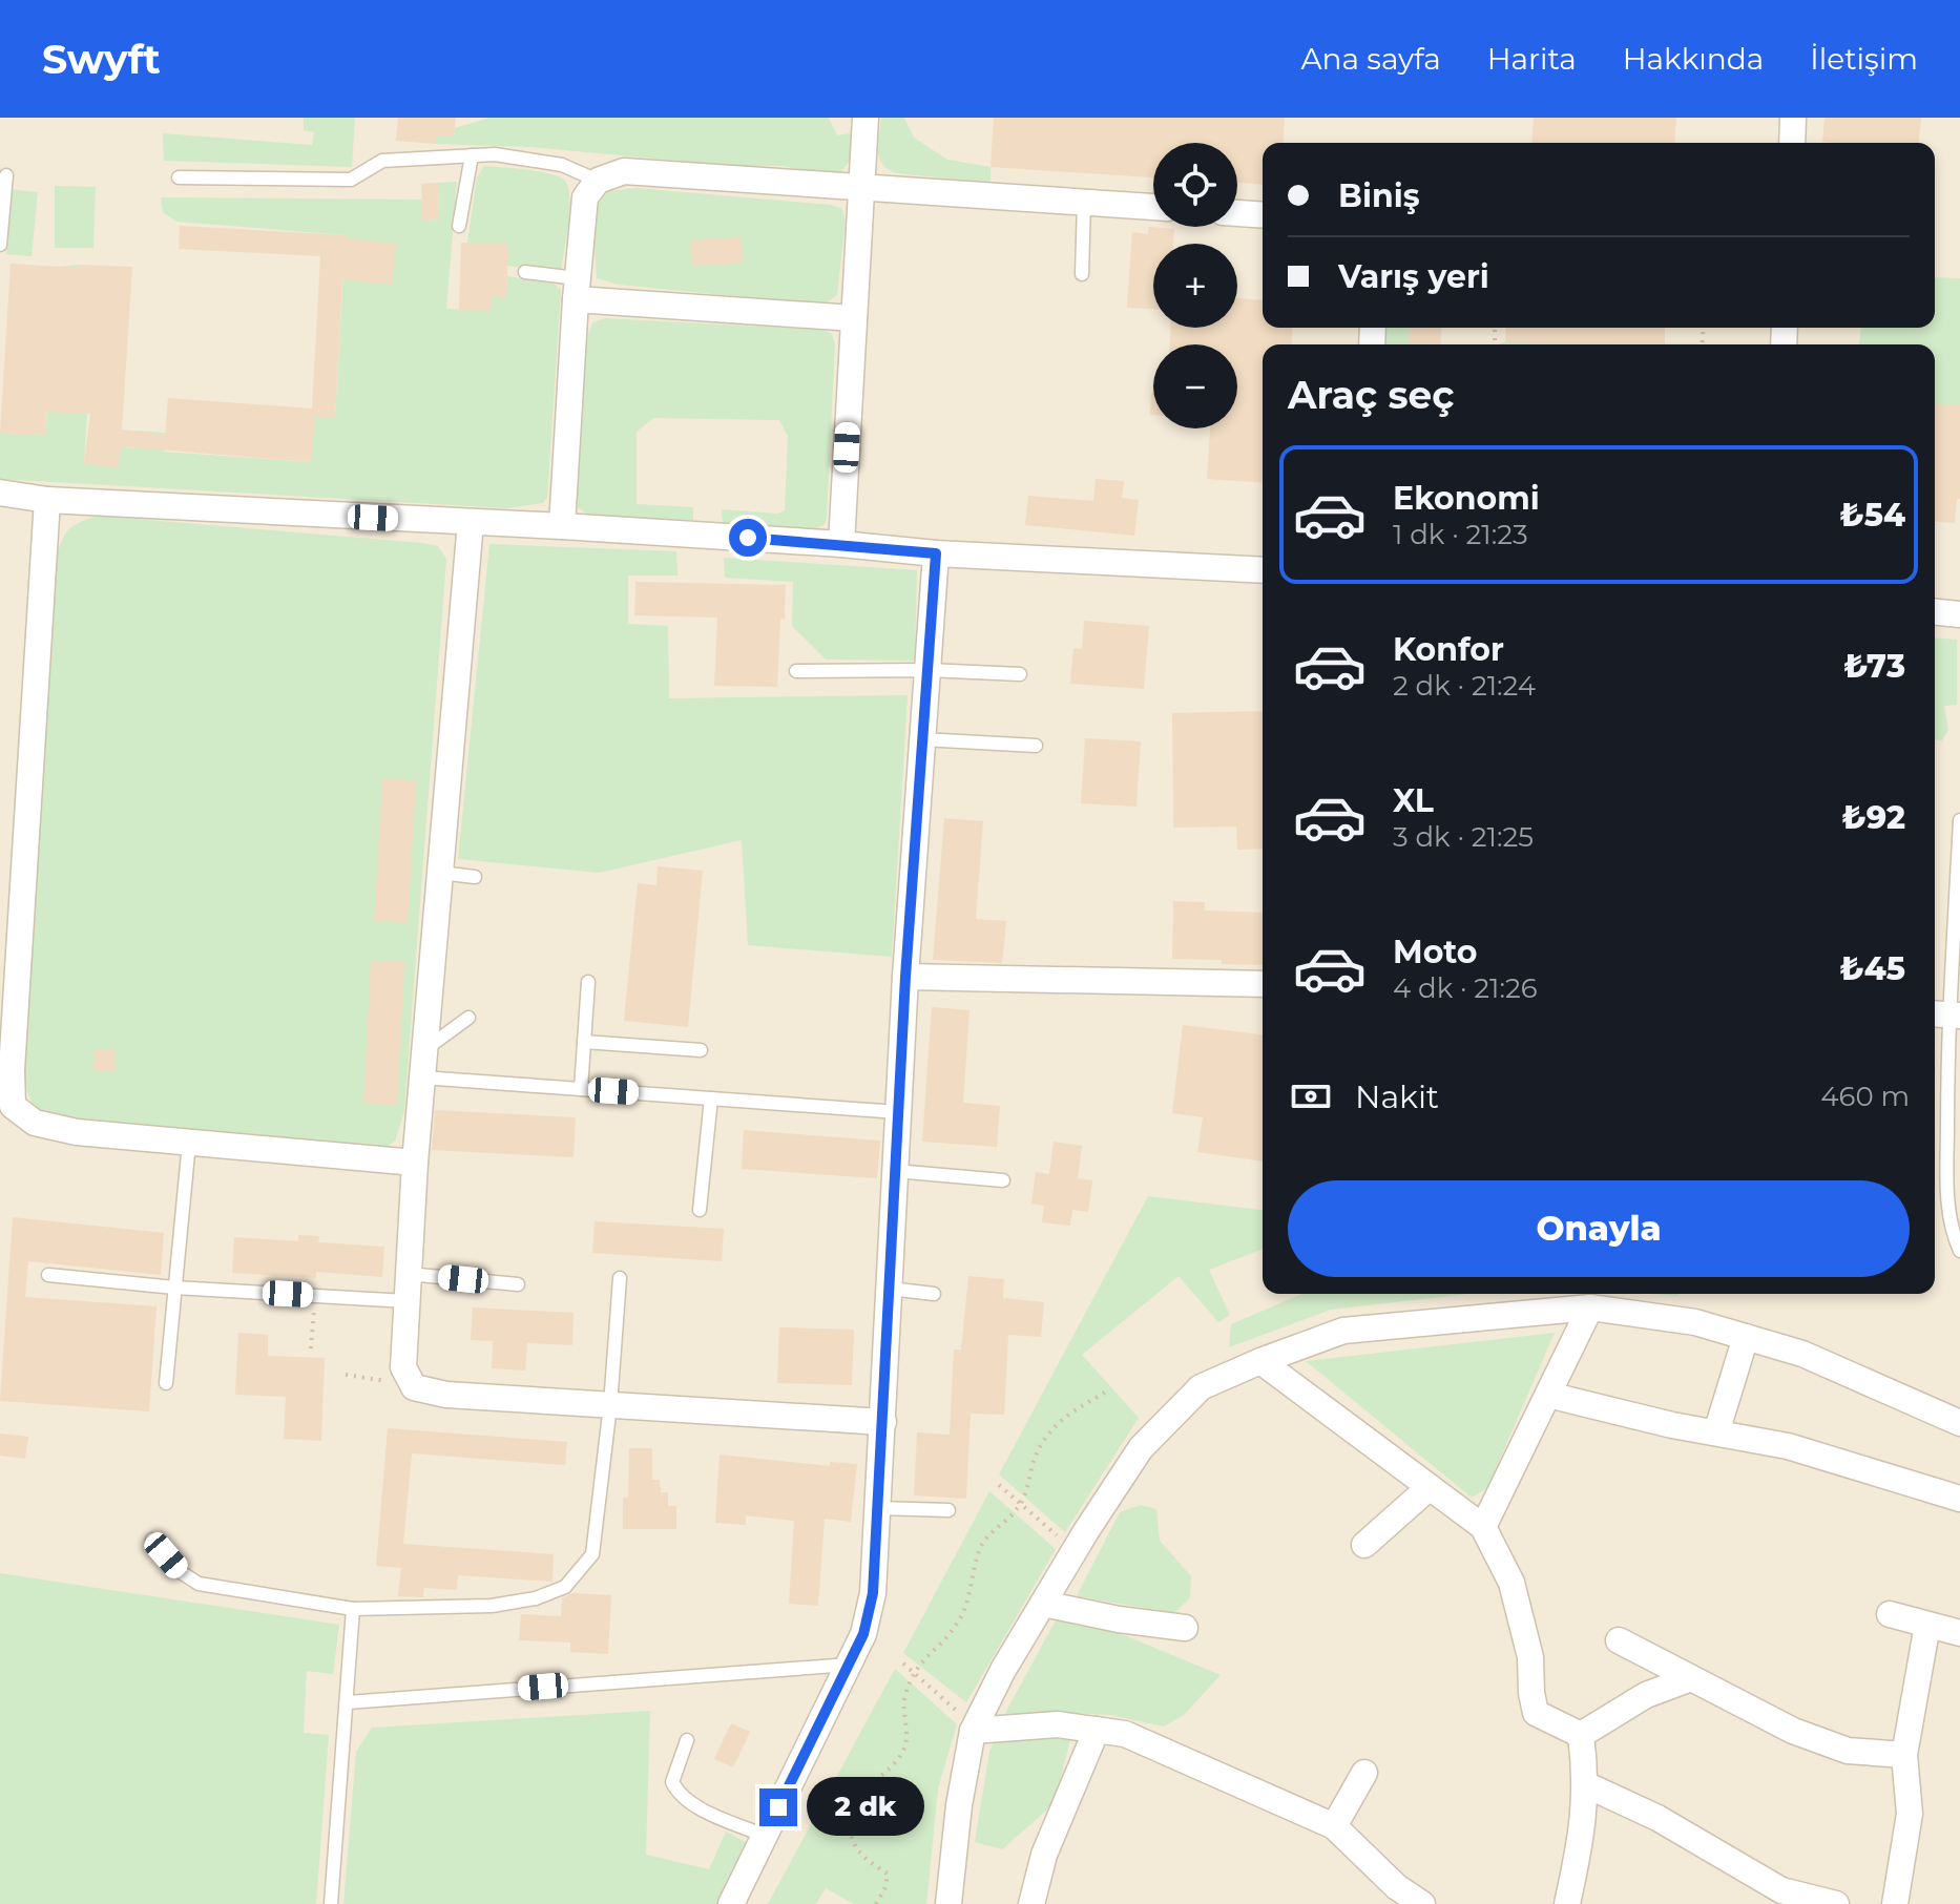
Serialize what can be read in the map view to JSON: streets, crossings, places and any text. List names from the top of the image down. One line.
{"page":{"header":"Swyft","nav":["Ana sayfa","Harita","Hakkında","İletişim"],"map_buttons":["+","−"],"banner":["Biniş","Varış yeri"],"heading":"Araç seç","list":[{"name":"Ekonomi","note":"1 dk · 21:23","value":"₺54"},{"name":"Konfor","note":"2 dk · 21:24","value":"₺73"},{"name":"XL","note":"3 dk · 21:25","value":"₺92"},{"name":"Moto","note":"4 dk · 21:26","value":"₺45"}],"pay":["Nakit","460 m"],"buttons":"Onayla","bubble":"2 dk"}}
